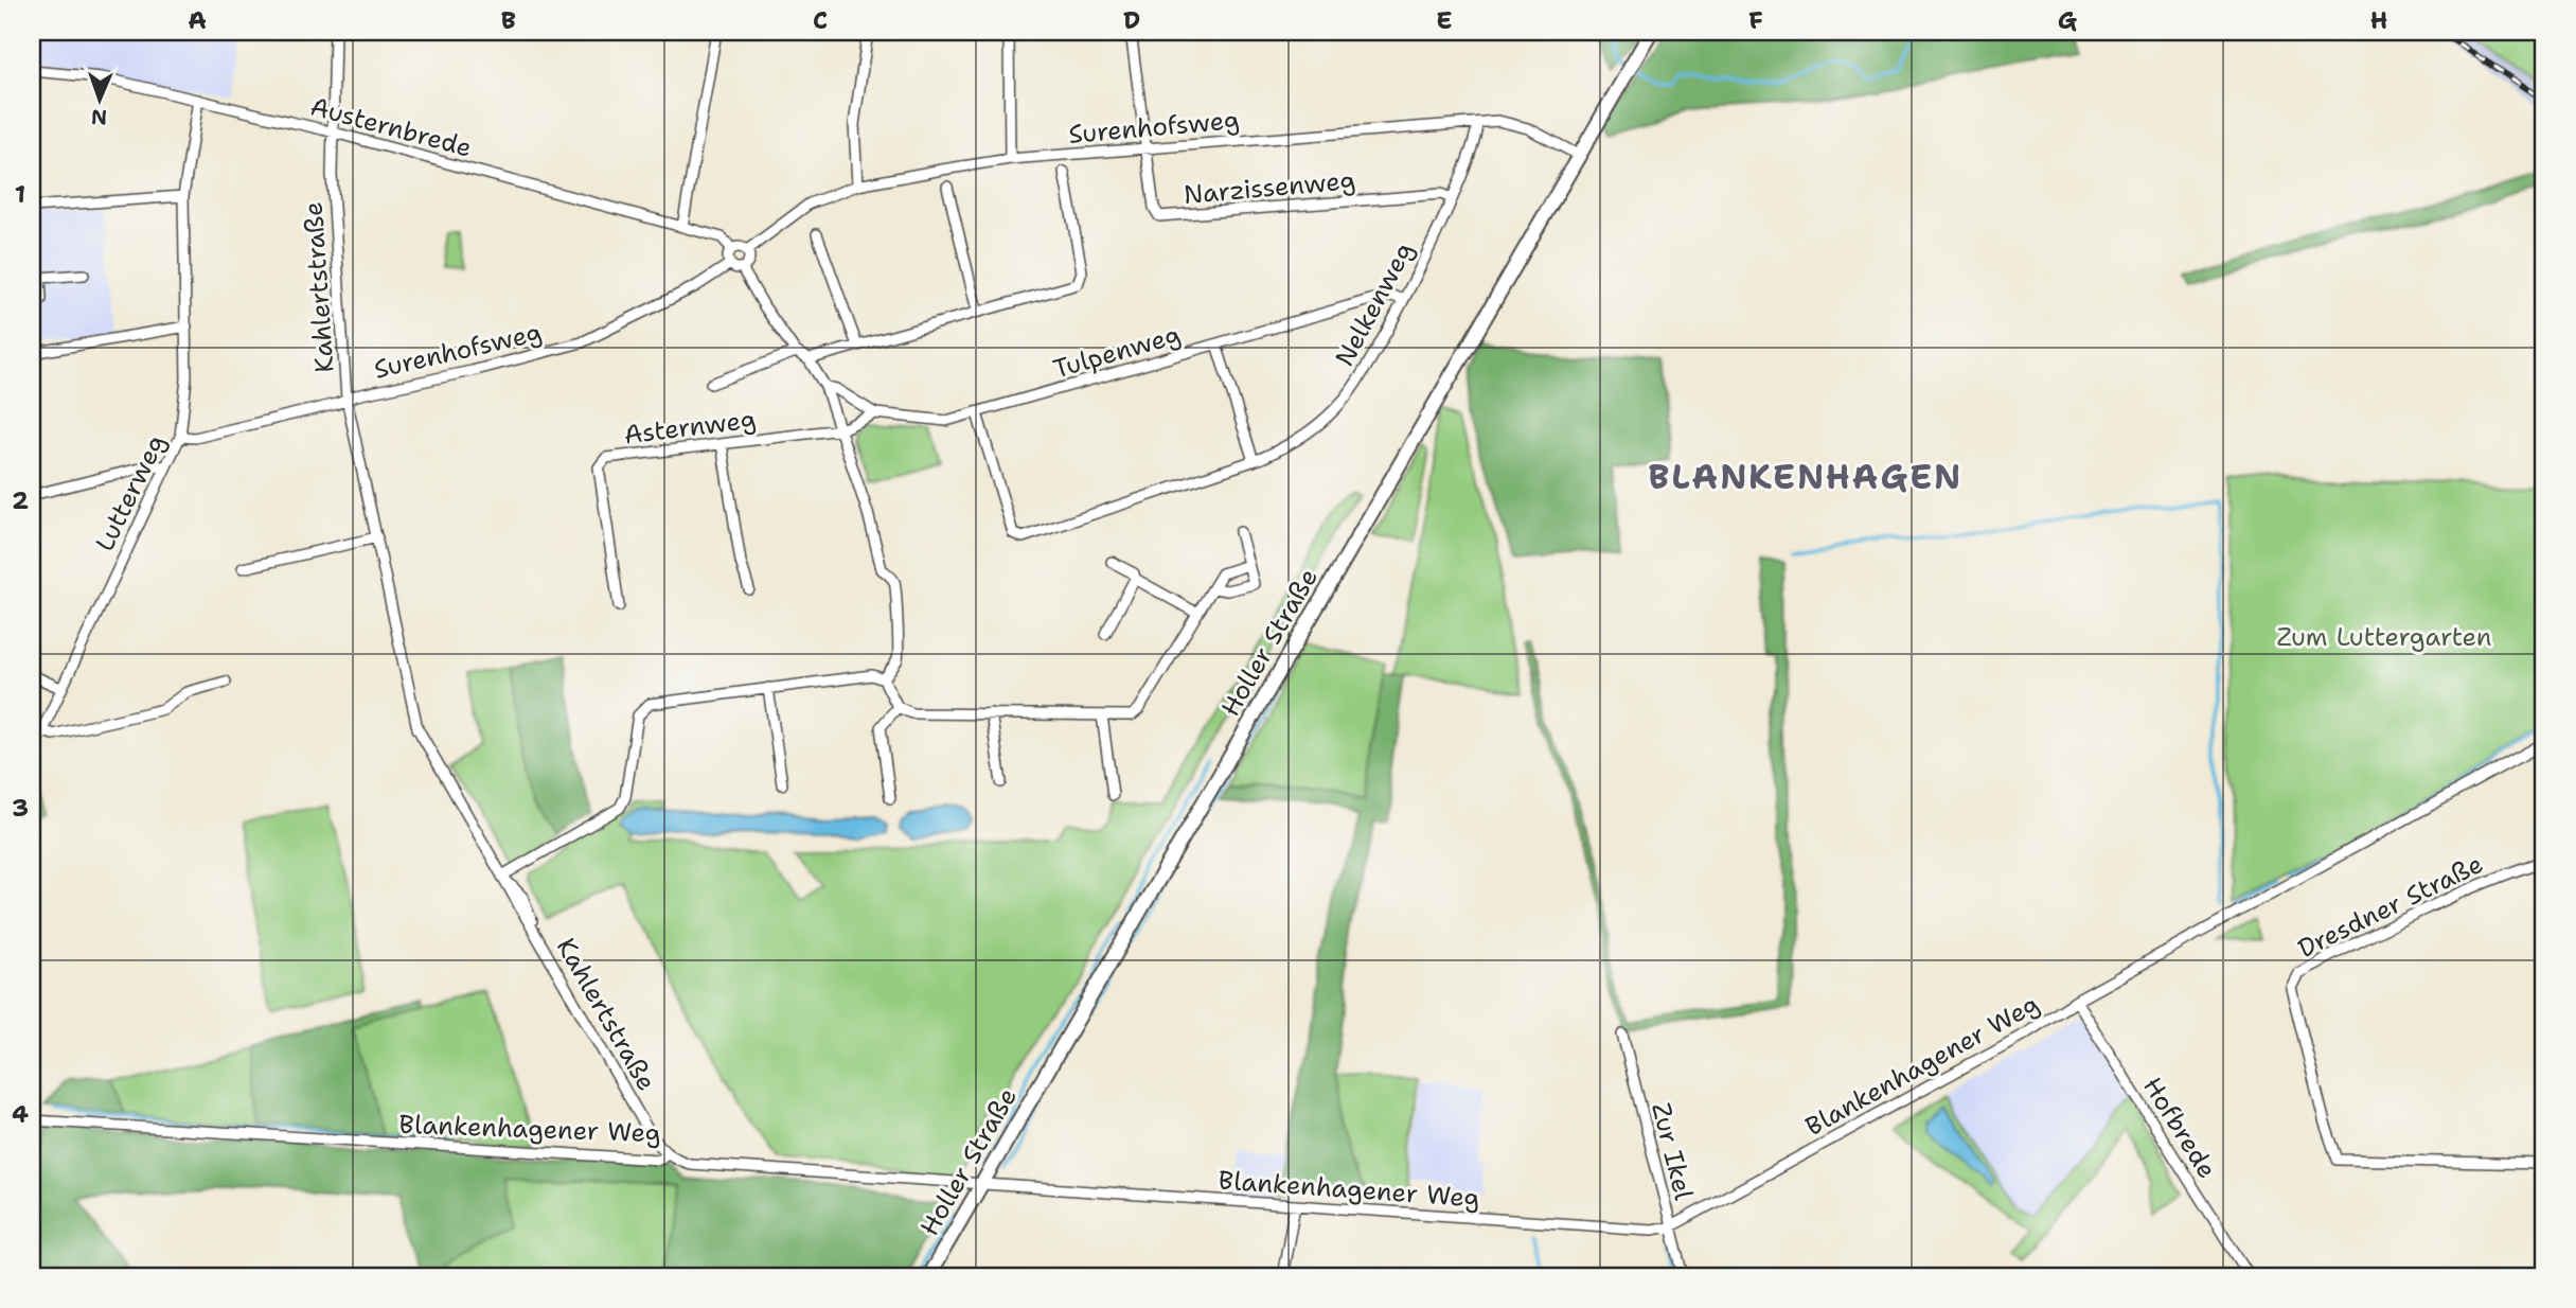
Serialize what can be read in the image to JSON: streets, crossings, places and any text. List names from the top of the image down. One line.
{"streets":{"street":["Austernbrede","Surenhofsweg","Narzissenweg","Kahlertstraße","Nelkenweg","Tulpenweg","Asternweg","Lutterweg","Holler Straße","Dresdner Straße","Blankenhagener Weg","Hofbrede","Zur Ikel"]},"crossings":[["Austernbrede","Surenhofsweg"],["Austernbrede","Kahlertstraße"],["Austernbrede","Lutterweg"],["Surenhofsweg","Narzissenweg"],["Surenhofsweg","Kahlertstraße"],["Surenhofsweg","Nelkenweg"],["Surenhofsweg","Lutterweg"],["Surenhofsweg","Holler Straße"],["Narzissenweg","Nelkenweg"],["Kahlertstraße","Blankenhagener Weg"],["Nelkenweg","Tulpenweg"],["Holler Straße","Blankenhagener Weg"],["Blankenhagener Weg","Hofbrede"],["Blankenhagener Weg","Zur Ikel"]],"districts":["BLANKENHAGEN"],"parks":["Zum Luttergarten"],"north":"bottom","grid":{"columns":["A","B","C","D","E","F","G","H"],"rows":["1","2","3","4"]}}
